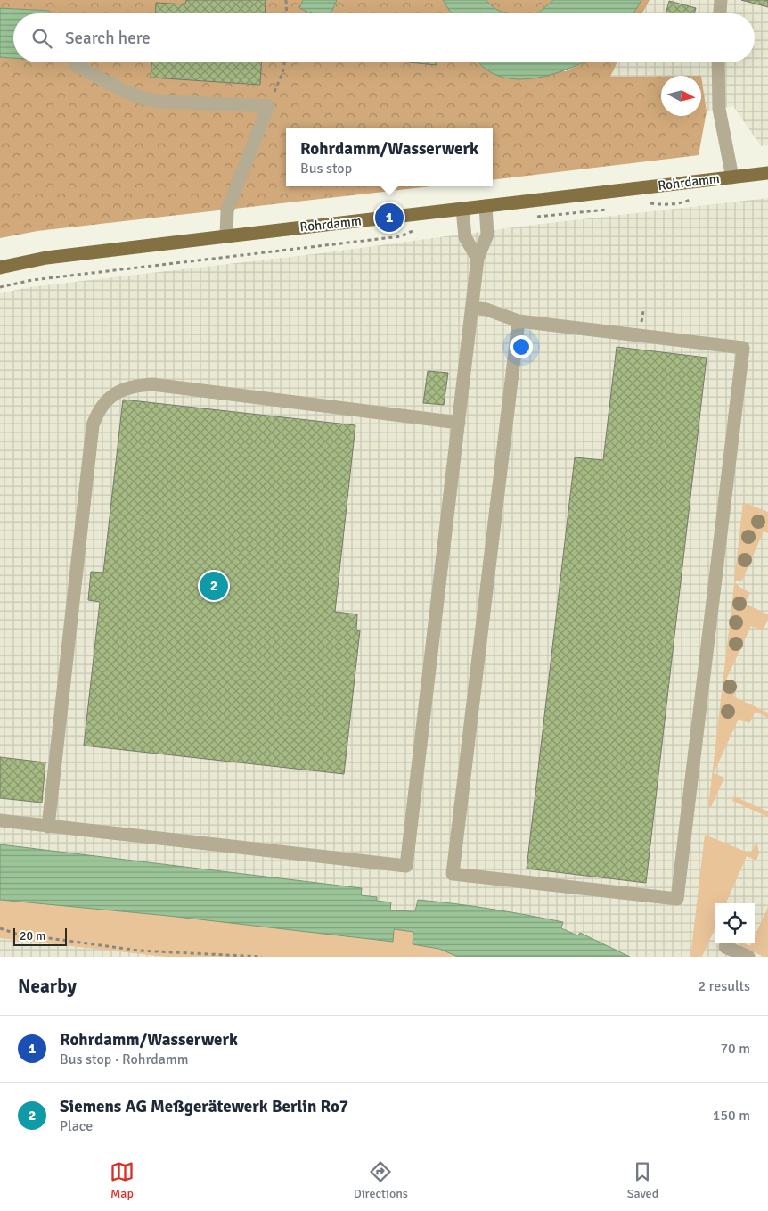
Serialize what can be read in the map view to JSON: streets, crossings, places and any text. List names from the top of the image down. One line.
{"streets":{"main road":["Rohrdamm"]},"scale_bar":"20 m","north":"right","page":{"search":"Search here","popup":["Rohrdamm/Wasserwerk","Bus stop"],"pins":["1","2"],"scale":"20 m","heading":["Nearby","2 results"],"list":[{"mark":"1","name":"Rohrdamm/Wasserwerk","note":"Bus stop · Rohrdamm","value":"70 m"},{"mark":"2","name":"Siemens AG Meßgerätewerk Berlin Ro7","note":"Place","value":"150 m"}],"nav":["Map","Directions","Saved"]}}
